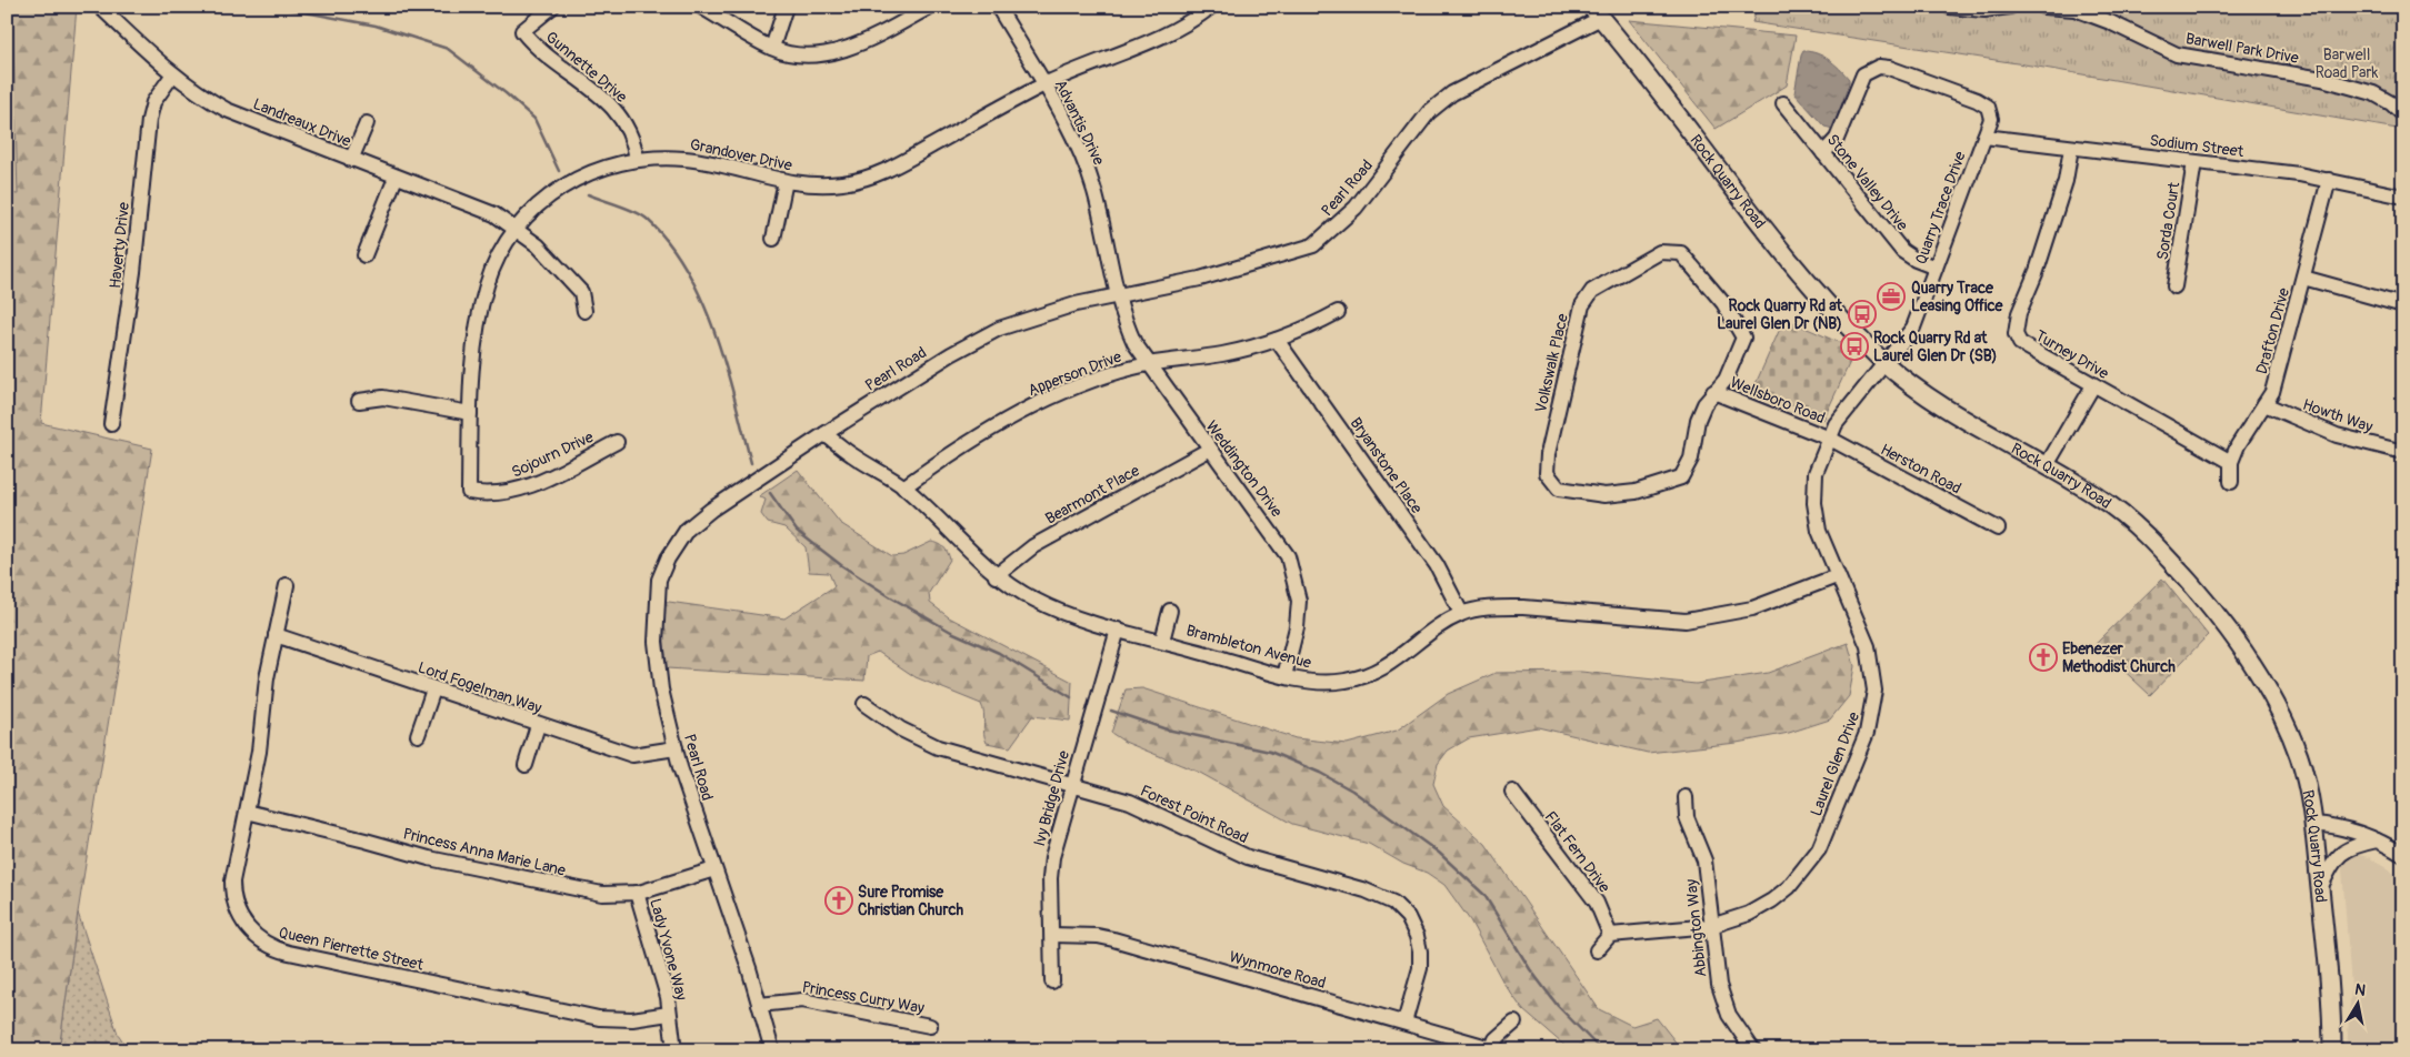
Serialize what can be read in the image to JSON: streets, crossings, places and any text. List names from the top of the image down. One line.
{"streets":{"main road":["Rock Quarry Road"],"street":["Barwell Park Drive","Gunnette Drive","Landreaux Drive","Advantis Drive","Sodium Street","Grandover Drive","Stone Valley Drive","Pearl Road","Quarry Trace Drive","Sorda Court","Haverty Drive","Drafton Drive","Turney Drive","Volkswalk Place","Apperson Drive","Wellsboro Road","Howth Way","Sojourn Drive","Bryanstone Place","Weddington Drive","Herston Road","Bearmont Place","Brambleton Avenue","Lord Fogelman Way","Laurel Glen Drive","Ivy Bridge Drive","Forest Point Road","Princess Anna Marie Lane","Flat Fern Drive","Abbington Way","Queen Pierrette Street","Lady Yvone Way","Wynmore Road","Princess Curry Way"]},"crossings":[["Gunnette Drive","Grandover Drive"],["Landreaux Drive","Grandover Drive"],["Landreaux Drive","Haverty Drive"],["Advantis Drive","Grandover Drive"],["Advantis Drive","Pearl Road"],["Advantis Drive","Weddington Drive"],["Sodium Street","Quarry Trace Drive"],["Sodium Street","Sorda Court"],["Sodium Street","Drafton Drive"],["Sodium Street","Turney Drive"],["Grandover Drive","Sojourn Drive"],["Rock Quarry Road","Pearl Road"],["Rock Quarry Road","Quarry Trace Drive"],["Rock Quarry Road","Laurel Glen Drive"],["Stone Valley Drive","Quarry Trace Drive"],["Pearl Road","Weddington Drive"],["Pearl Road","Brambleton Avenue"],["Pearl Road","Lord Fogelman Way"],["Pearl Road","Princess Anna Marie Lane"],["Pearl Road","Princess Curry Way"],["Quarry Trace Drive","Laurel Glen Drive"],["Drafton Drive","Turney Drive"],["Drafton Drive","Howth Way"],["Volkswalk Place","Wellsboro Road"],["Apperson Drive","Bryanstone Place"],["Apperson Drive","Weddington Drive"],["Apperson Drive","Brambleton Avenue"],["Wellsboro Road","Herston Road"],["Wellsboro Road","Laurel Glen Drive"],["Bryanstone Place","Brambleton Avenue"],["Weddington Drive","Bearmont Place"],["Weddington Drive","Brambleton Avenue"],["Herston Road","Laurel Glen Drive"],["Bearmont Place","Brambleton Avenue"],["Brambleton Avenue","Laurel Glen Drive"],["Brambleton Avenue","Ivy Bridge Drive"],["Lord Fogelman Way","Queen Pierrette Street"],["Laurel Glen Drive","Flat Fern Drive"],["Laurel Glen Drive","Abbington Way"],["Ivy Bridge Drive","Forest Point Road"],["Ivy Bridge Drive","Wynmore Road"],["Forest Point Road","Wynmore Road"],["Princess Anna Marie Lane","Queen Pierrette Street"],["Princess Anna Marie Lane","Lady Yvone Way"],["Queen Pierrette Street","Lady Yvone Way"]],"parks":["Barwell Road Park"],"places":{"office":["Quarry Trace Leasing Office"],"bus stop":["Rock Quarry Rd at Laurel Glen Dr (NB)","Rock Quarry Rd at Laurel Glen Dr (SB)"],"church":["Ebenezer Methodist Church","Sure Promise Christian Church"]},"north":"top"}
